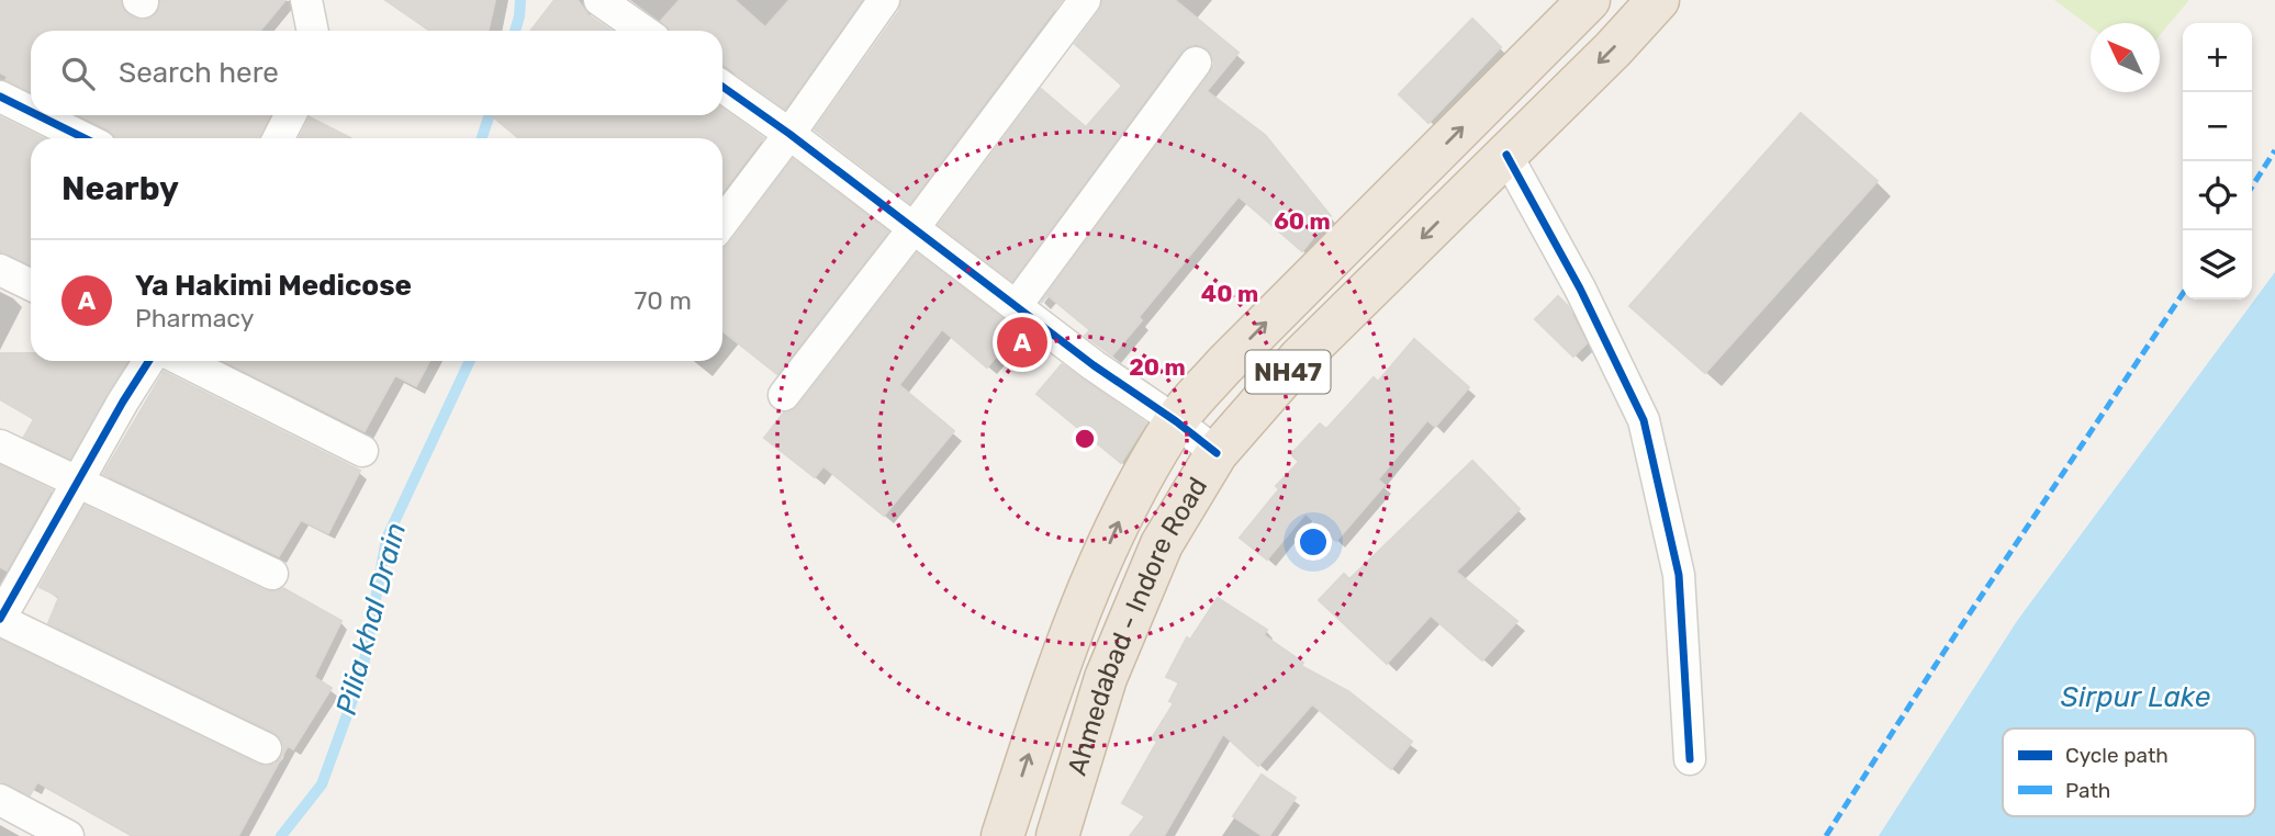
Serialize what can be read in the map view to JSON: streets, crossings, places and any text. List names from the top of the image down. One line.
{"streets":{"highway":["NH47","Ahmedabad - Indore Road"]},"water":["Pilia khal Drain","Sirpur Lake"],"legend":["Cycle path","Path"],"north":"top left","page":{"map_buttons":["+","−"],"search":"Search here","heading":"Nearby","list":[{"mark":"A","name":"Ya Hakimi Medicose","note":"Pharmacy","value":"70 m"}],"pins":"A"},"rings":["60 m","40 m","20 m"]}
